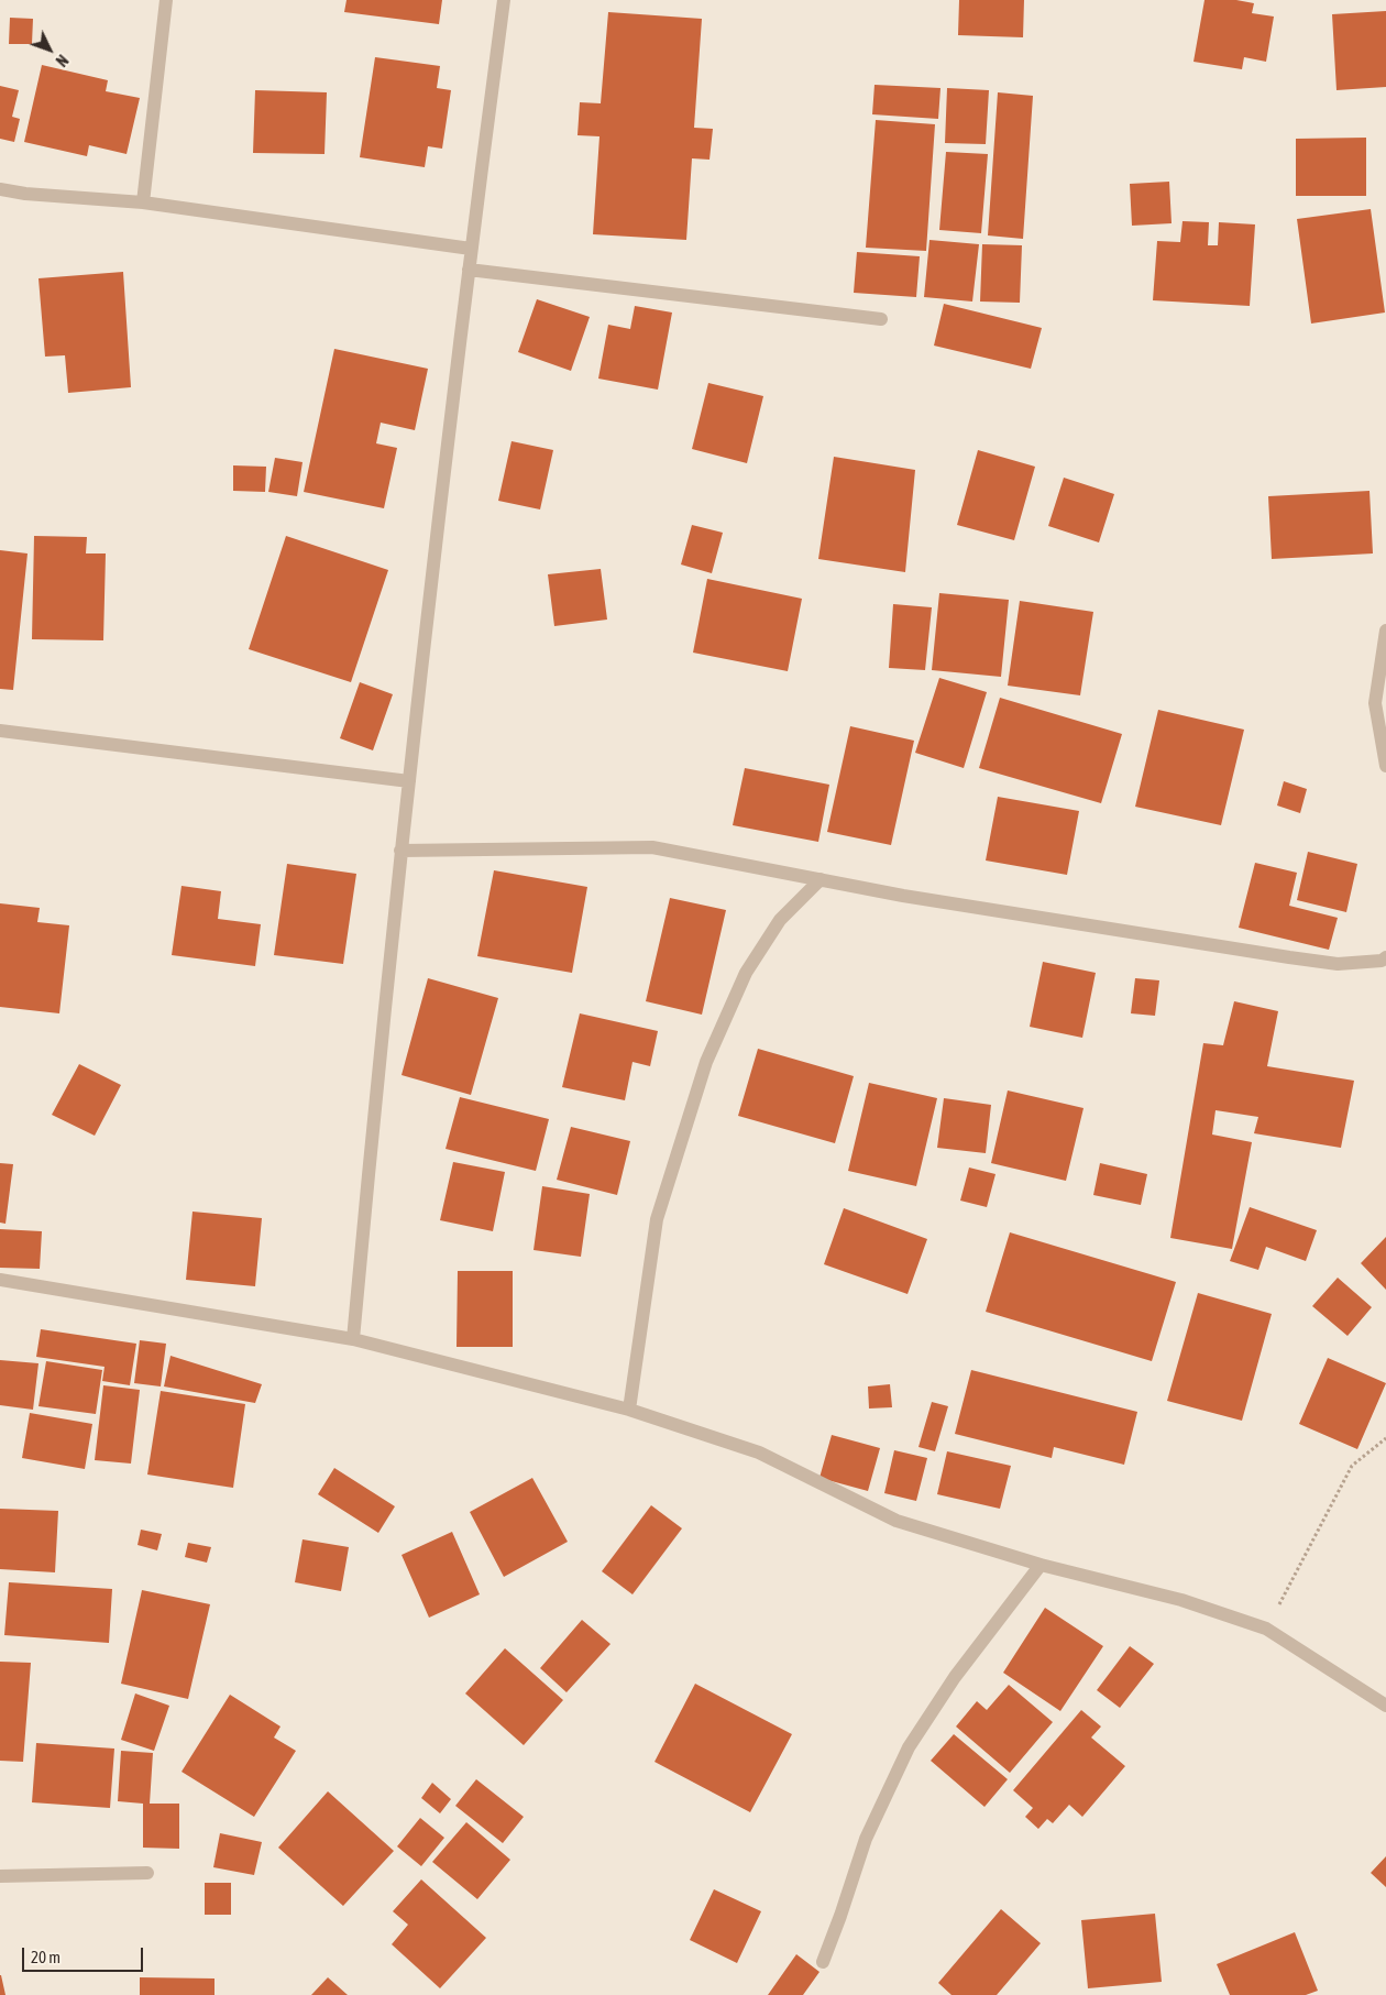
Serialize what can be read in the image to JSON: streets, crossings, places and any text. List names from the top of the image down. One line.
{"scale_bar":"20 m","north":"bottom right"}
